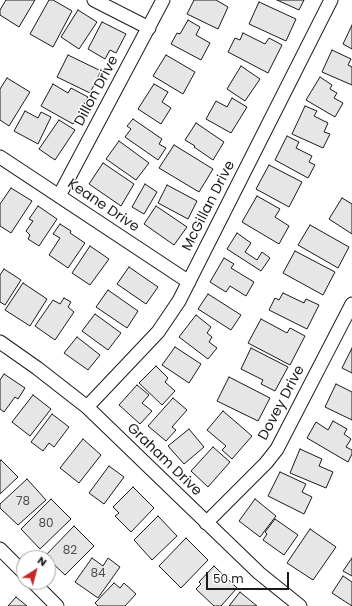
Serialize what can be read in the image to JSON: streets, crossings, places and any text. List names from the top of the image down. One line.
{"streets":{"street":["Dillon Drive","Keane Drive","McGillan Drive","Dovey Drive","Graham Drive"]},"crossings":[["Dillon Drive","Keane Drive"],["Keane Drive","McGillan Drive"],["McGillan Drive","Graham Drive"],["Dovey Drive","Graham Drive"]],"house_numbers":["78","80","82","84"],"scale_bar":"50 m","north":"top right"}
